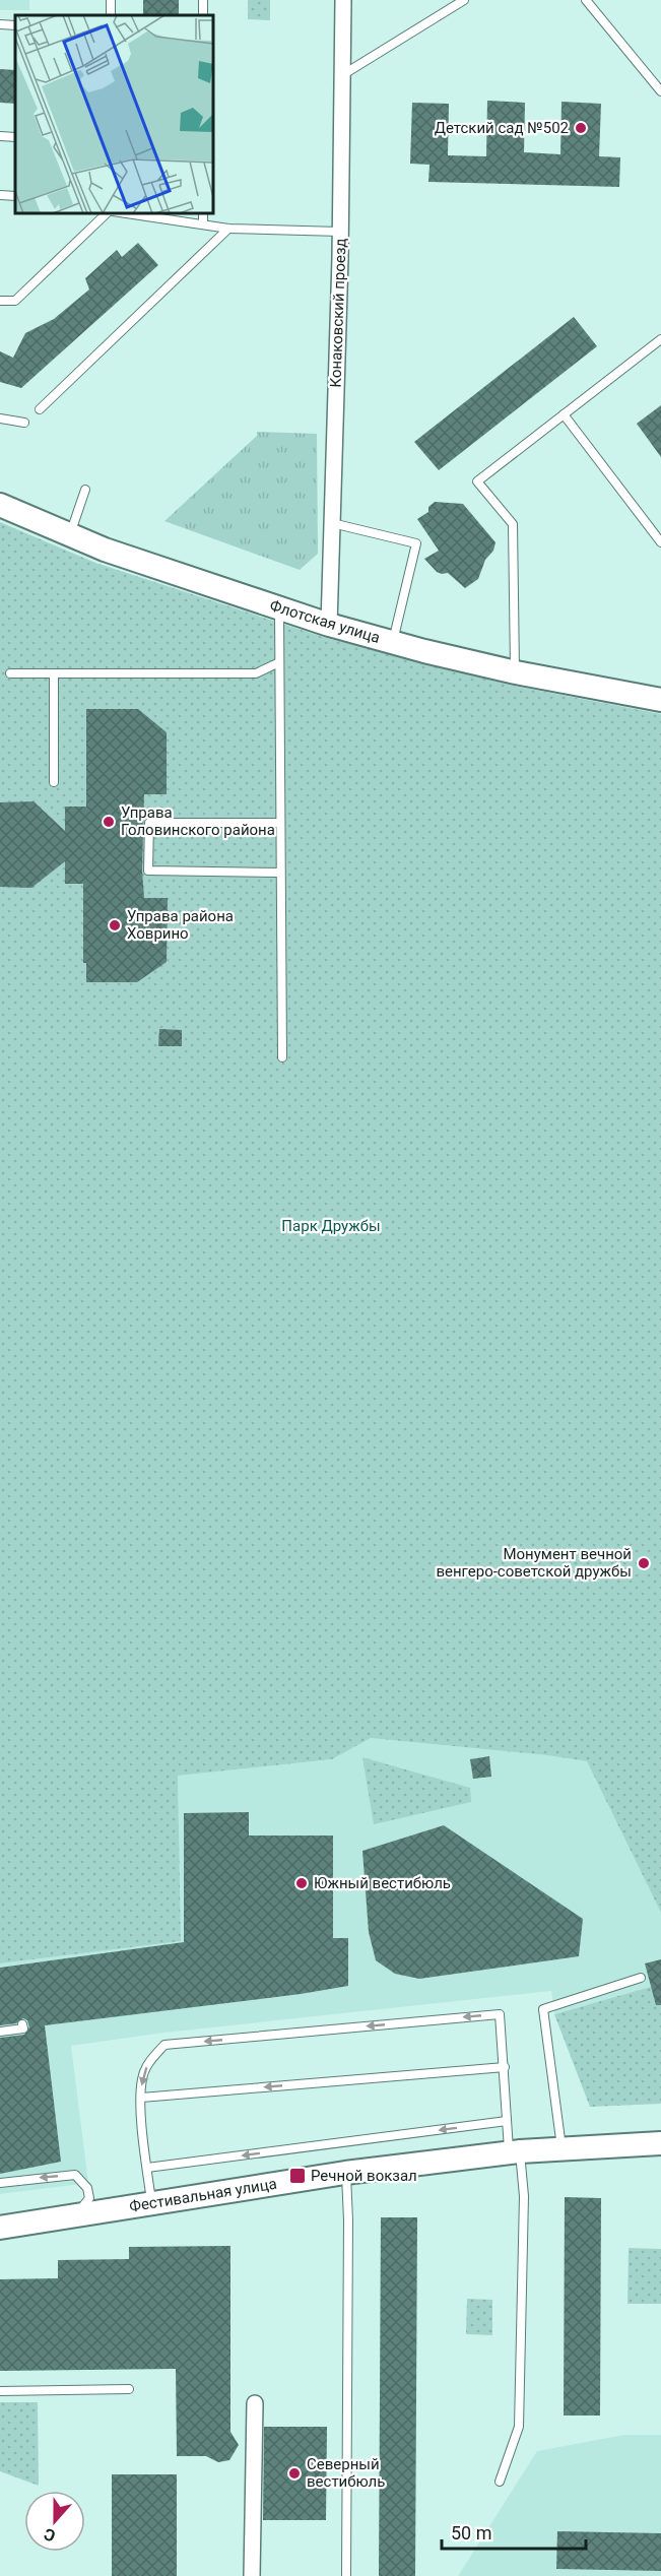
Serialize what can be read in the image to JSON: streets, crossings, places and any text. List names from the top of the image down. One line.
{"streets":{"street":["Конаковский проезд","Флотская улица","Фестивальная улица"]},"crossings":[["Конаковский проезд","Флотская улица"]],"parks":["Парк Дружбы"],"places":{"other":["Детский сад №502","Управа Головинского района","Управа района Ховрино","Монумент вечной венгеро-советской дружбы","Южный вестибюль","Северный вестибюль"],"transit":["Речной вокзал"]},"scale_bar":"50 m","north":"bottom"}
